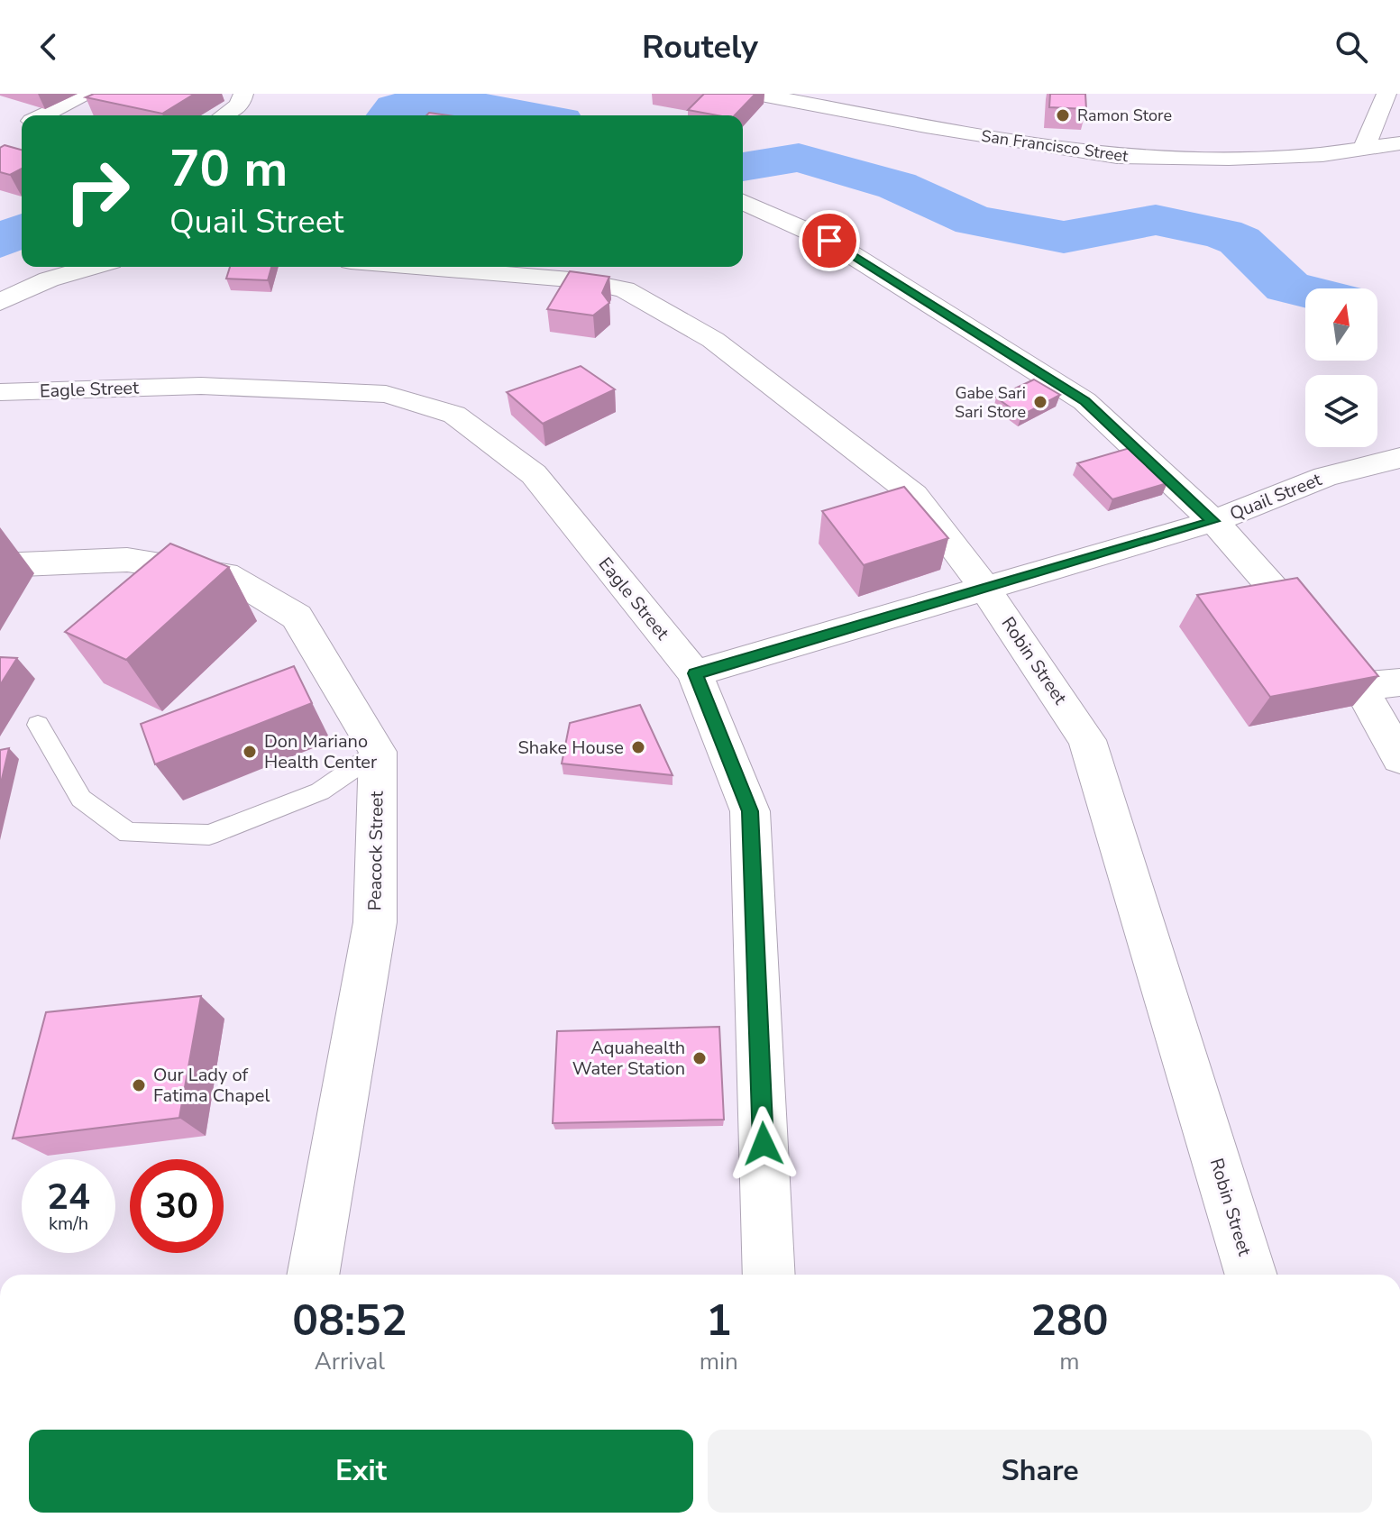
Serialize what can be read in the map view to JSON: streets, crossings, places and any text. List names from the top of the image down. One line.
{"streets":{"street":["San Francisco Street","Eagle Street","Quail Street","Robin Street","Peacock Street"]},"crossings":[["Eagle Street","Quail Street"],["Quail Street","Robin Street"]],"places":["Ramon Store","Gabe Sari Sari Store","Shake House","Don Mariano Health Center","Aquahealth Water Station","Our Lady of Fatima Chapel"],"north":"top","page":{"header":"Routely","turn":["70 m","Quail Street"],"speed":"24 km/h","limit":"30","eta":["08:52","Arrival","1","min","280","m"],"buttons":["Exit","Share"]}}
